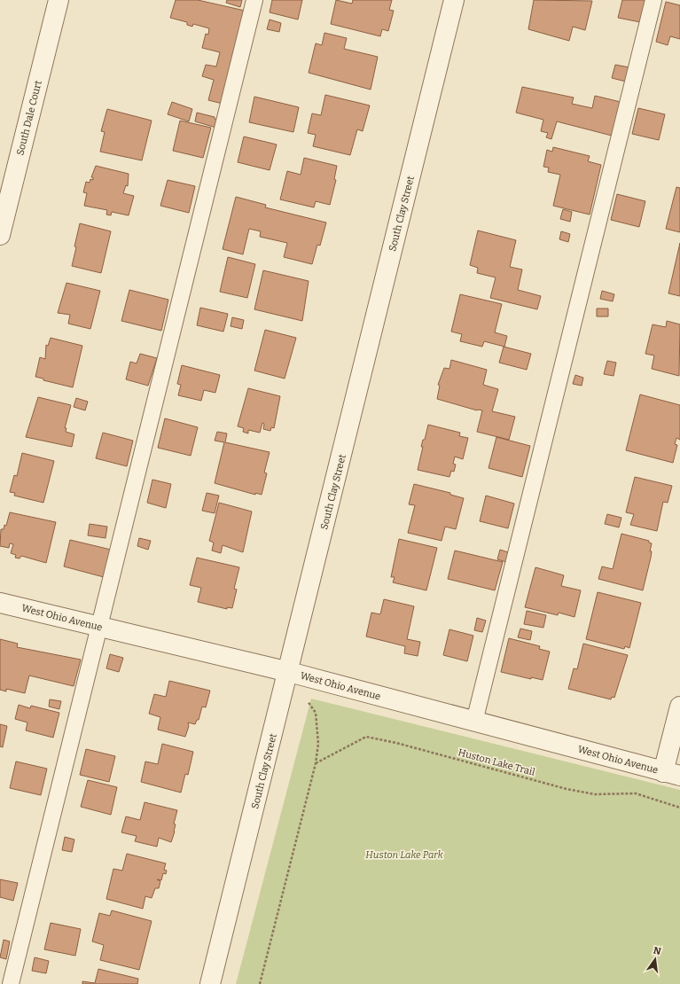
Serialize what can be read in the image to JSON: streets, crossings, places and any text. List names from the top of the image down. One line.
{"streets":{"street":["South Dale Court","South Clay Street","West Ohio Avenue"],"path":["Huston Lake Trail"]},"crossings":[["South Clay Street","West Ohio Avenue"]],"parks":["Huston Lake Park"],"north":"top"}
